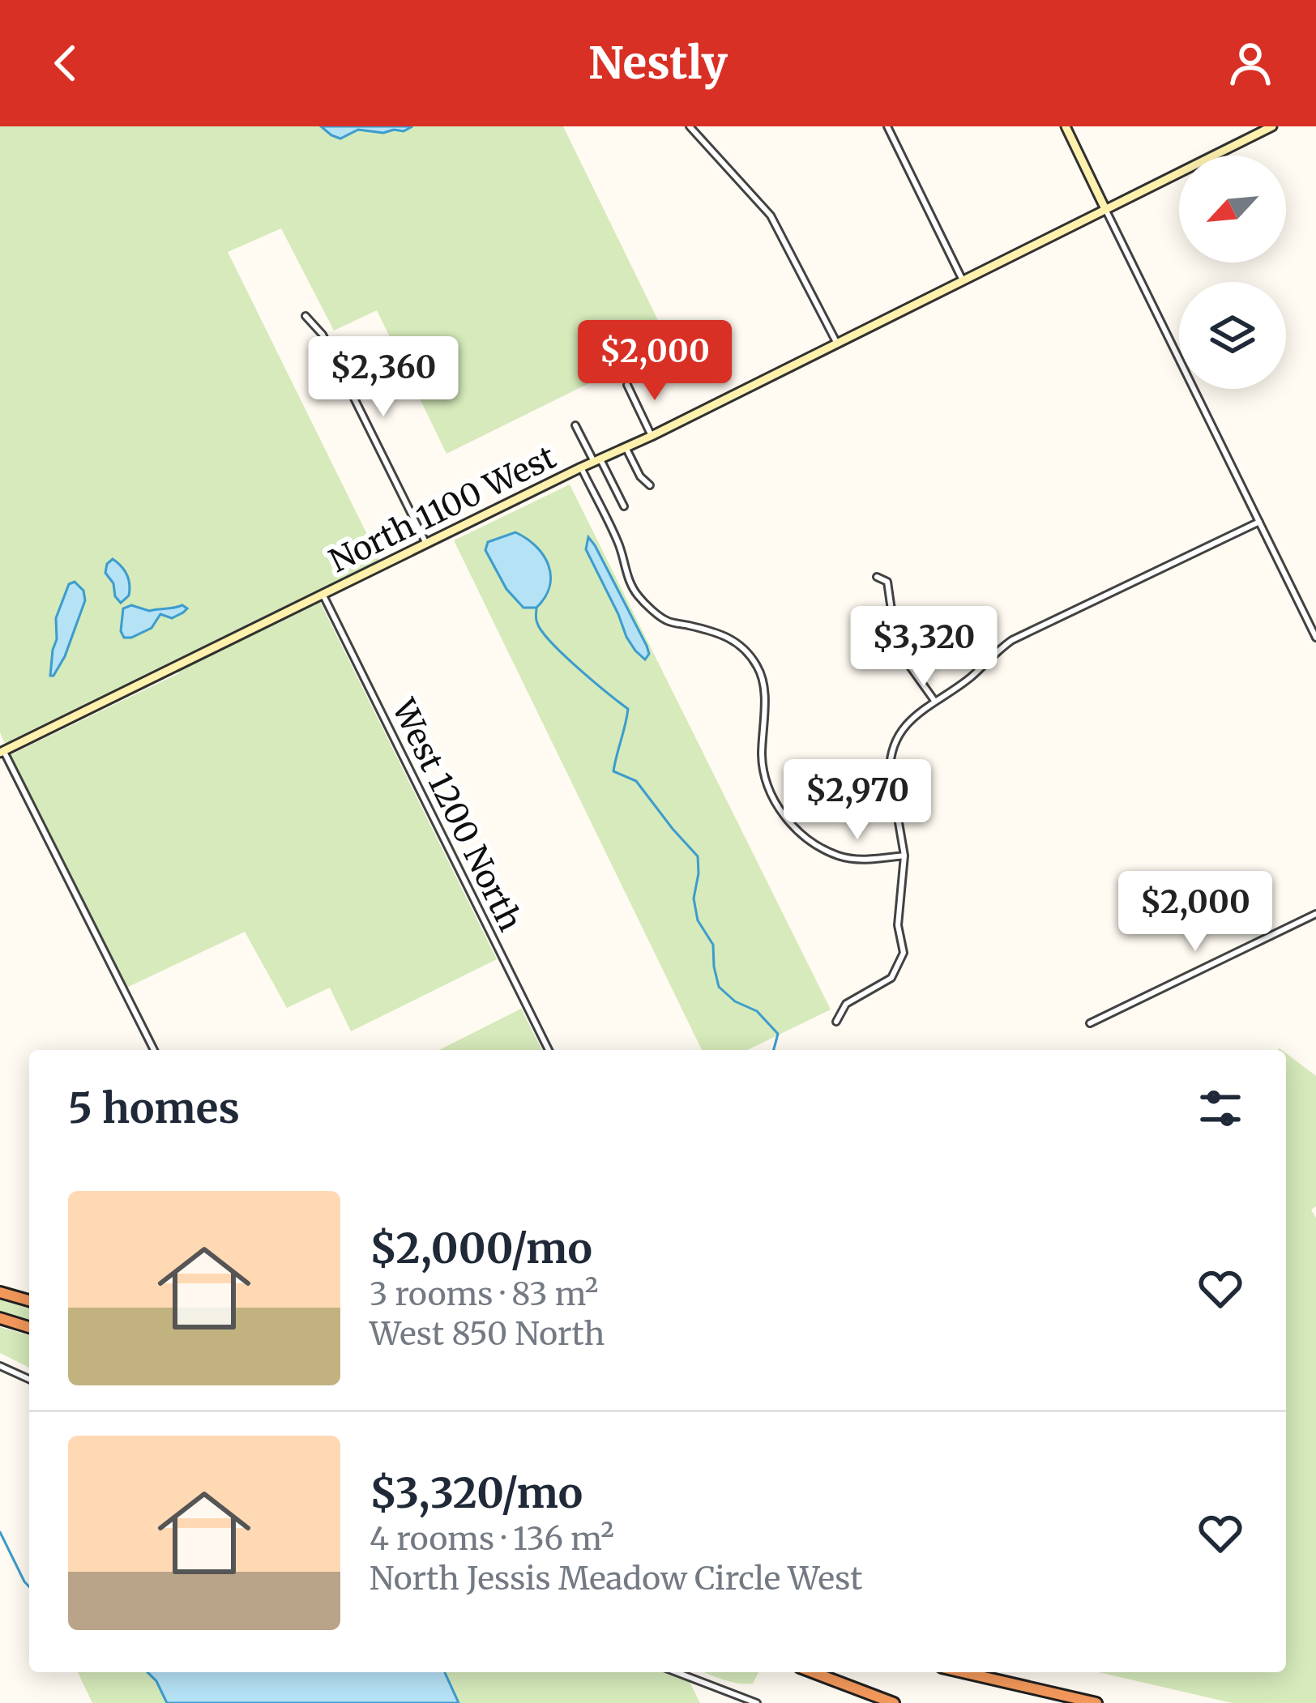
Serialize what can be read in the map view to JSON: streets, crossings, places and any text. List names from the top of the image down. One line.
{"streets":{"street":["North 1100 West","West 1200 North"]},"crossings":[["North 1100 West","West 1200 North"]],"north":"bottom left","page":{"header":"Nestly","price":["$2,000","$2,360","$3,320","$2,970","$2,000"],"heading":"5 homes","list":[{"name":"$2,000/mo","note":"3 rooms · 83 m² · West 850 North"},{"name":"$3,320/mo","note":"4 rooms · 136 m² · North Jessis Meadow Circle West"}]}}
